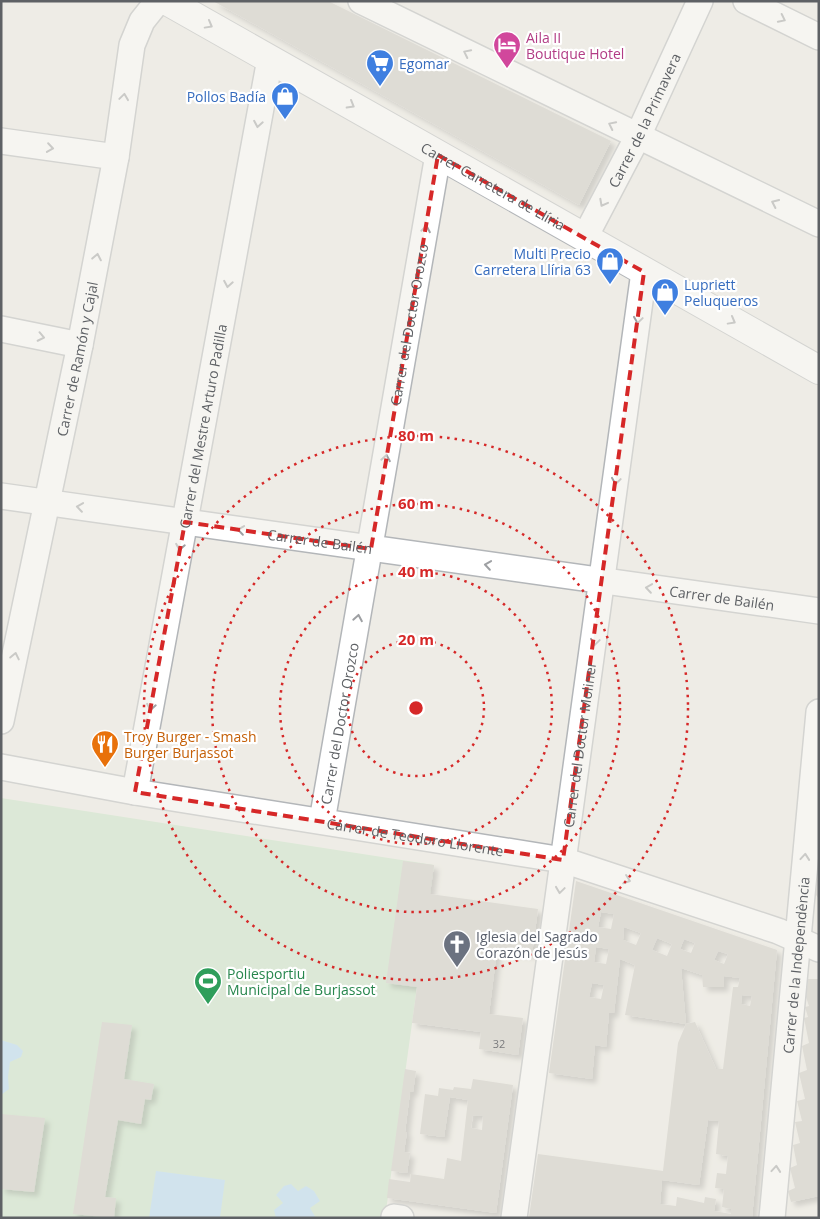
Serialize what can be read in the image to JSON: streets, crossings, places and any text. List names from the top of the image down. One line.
{"streets":{"street":["Carrer de la Primavera","Carrer Carretera de Llíria","Carrer del Doctor Orozco","Carrer de Ramón y Cajal","Carrer del Mestre Arturo Padilla","Carrer de Bailén","Carrer del Doctor Moliner","Carrer de Teodoro Llorente","Carrer de la Independència"]},"crossings":[["Carrer de la Primavera","Carrer Carretera de Llíria"],["Carrer Carretera de Llíria","Carrer del Doctor Orozco"],["Carrer Carretera de Llíria","Carrer del Mestre Arturo Padilla"],["Carrer Carretera de Llíria","Carrer del Doctor Moliner"],["Carrer del Doctor Orozco","Carrer de Bailén"],["Carrer del Doctor Orozco","Carrer de Teodoro Llorente"],["Carrer de Ramón y Cajal","Carrer de Bailén"],["Carrer del Mestre Arturo Padilla","Carrer de Bailén"],["Carrer del Mestre Arturo Padilla","Carrer de Teodoro Llorente"],["Carrer de Bailén","Carrer del Doctor Moliner"],["Carrer del Doctor Moliner","Carrer de Teodoro Llorente"],["Carrer de Teodoro Llorente","Carrer de la Independència"]],"one_way":["Carrer de la Primavera","Carrer del Doctor Orozco","Carrer de Ramón y Cajal","Carrer del Mestre Arturo Padilla","Carrer de Bailén","Carrer del Doctor Moliner","Carrer de la Independència"],"places":{"hotel":["Aila II Boutique Hotel"],"supermarket":["Egomar"],"shop":["Pollos Badía","Multi Precio Carretera Llíria 63","Lupriett Peluqueros"],"restaurant":["Troy Burger - Smash Burger Burjassot"],"church":["Iglesia del Sagrado Corazón de Jesús"],"sports":["Poliesportiu Municipal de Burjassot"]},"house_numbers":["32"],"rings":["80 m","60 m","40 m","20 m"]}
